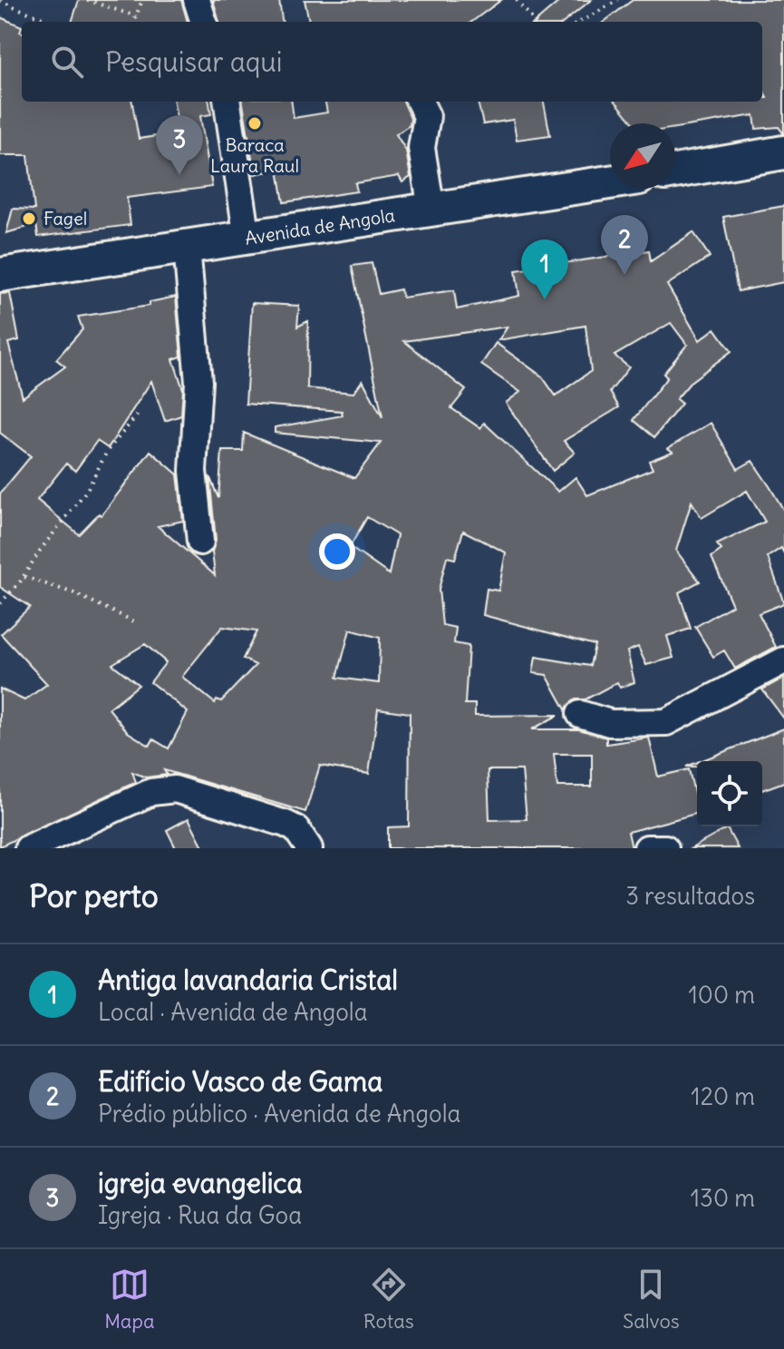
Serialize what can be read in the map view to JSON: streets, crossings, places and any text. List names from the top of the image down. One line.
{"streets":{"main road":["Avenida de Angola"]},"places":["Baraca Laura Raul","Fagel"],"north":"bottom left","page":{"search":"Pesquisar aqui","pins":["3","2","1"],"heading":["Por perto","3 resultados"],"list":[{"mark":"1","name":"Antiga lavandaria Cristal","note":"Local · Avenida de Angola","value":"100 m"},{"mark":"2","name":"Edifício Vasco de Gama","note":"Prédio público · Avenida de Angola","value":"120 m"},{"mark":"3","name":"igreja evangelica","note":"Igreja · Rua da Goa","value":"130 m"}],"nav":["Mapa","Rotas","Salvos"]}}
